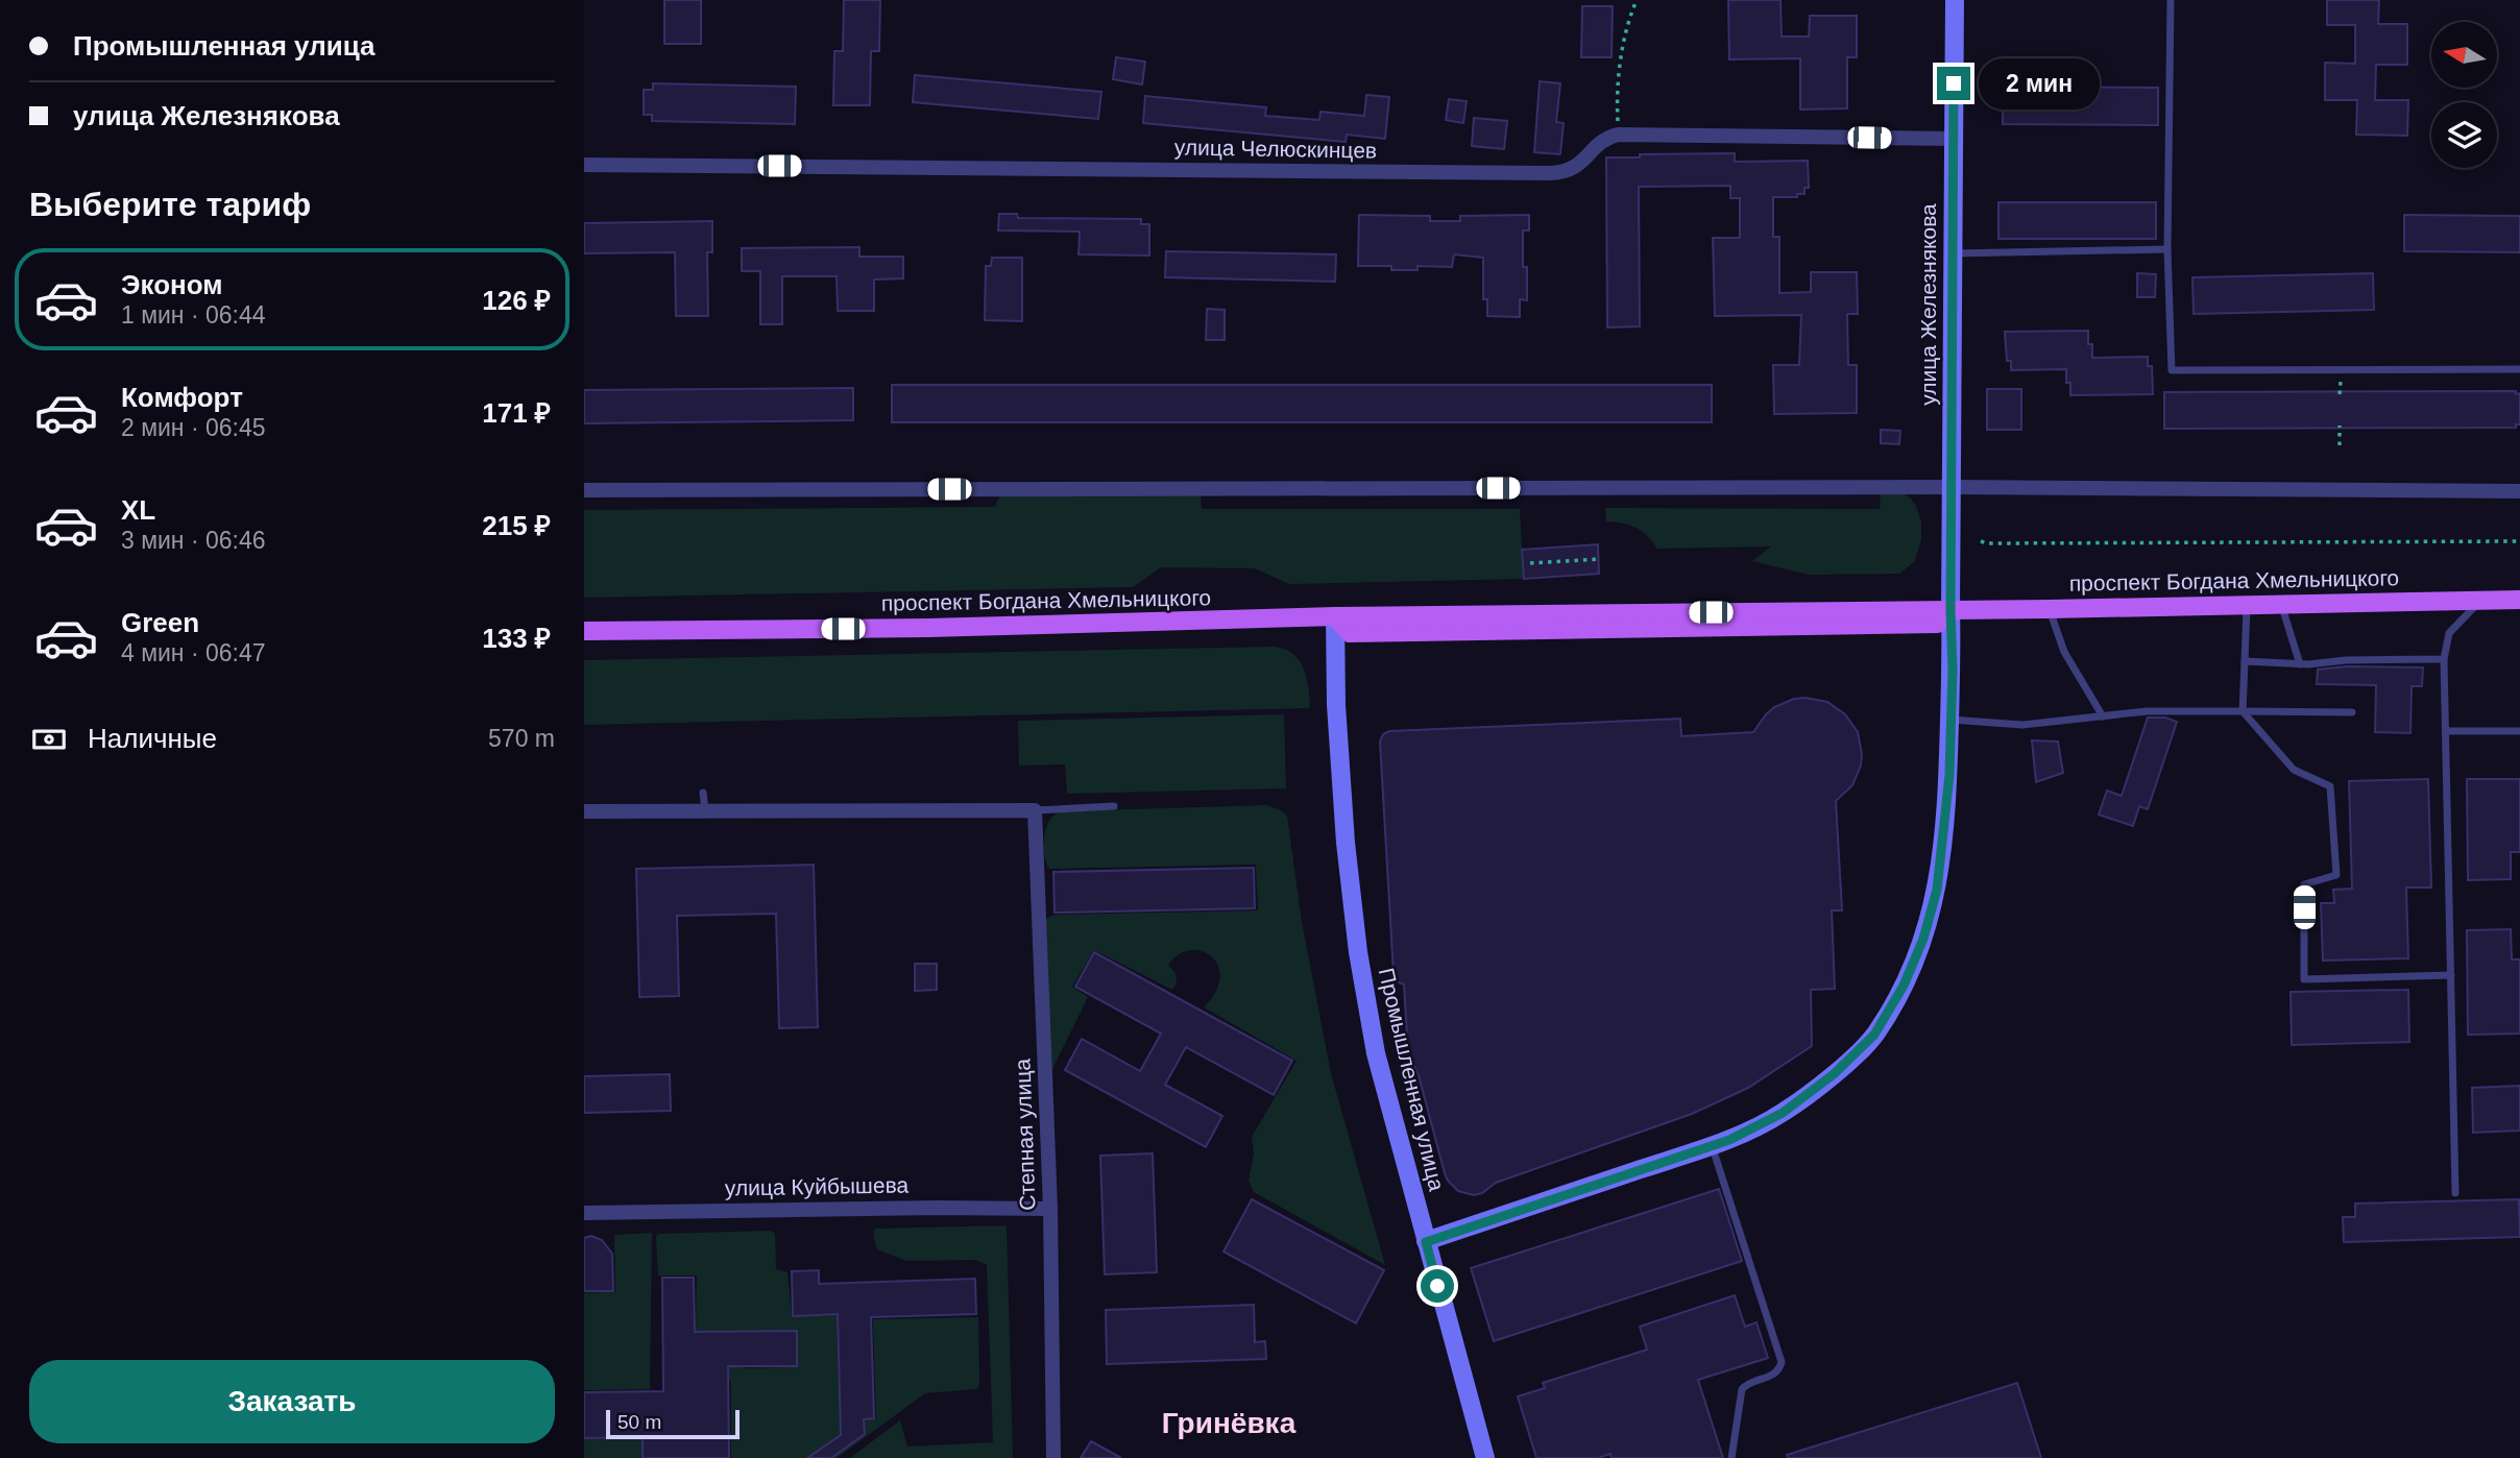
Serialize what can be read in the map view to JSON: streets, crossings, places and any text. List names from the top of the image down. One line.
{"streets":{"main road":["проспект Богдана Хмельницкого"],"street":["улица Челюскинцев","улица Железнякова","Промышленная улица","Степная улица","улица Куйбышева"]},"crossings":[["улица Железнякова","проспект Богдана Хмельницкого"],["улица Железнякова","Промышленная улица"],["проспект Богдана Хмельницкого","Промышленная улица"],["Степная улица","улица Куйбышева"]],"districts":["Гринёвка"],"scale_bar":"50 m","north":"left","page":{"banner":["Промышленная улица","улица Железнякова"],"bubble":"2 мин","heading":"Выберите тариф","list":[{"name":"Эконом","note":"1 мин · 06:44","value":"126 ₽"},{"name":"Комфорт","note":"2 мин · 06:45","value":"171 ₽"},{"name":"XL","note":"3 мин · 06:46","value":"215 ₽"},{"name":"Green","note":"4 мин · 06:47","value":"133 ₽"}],"pay":["Наличные","570 m"],"buttons":"Заказать","scale":"50 m"}}
